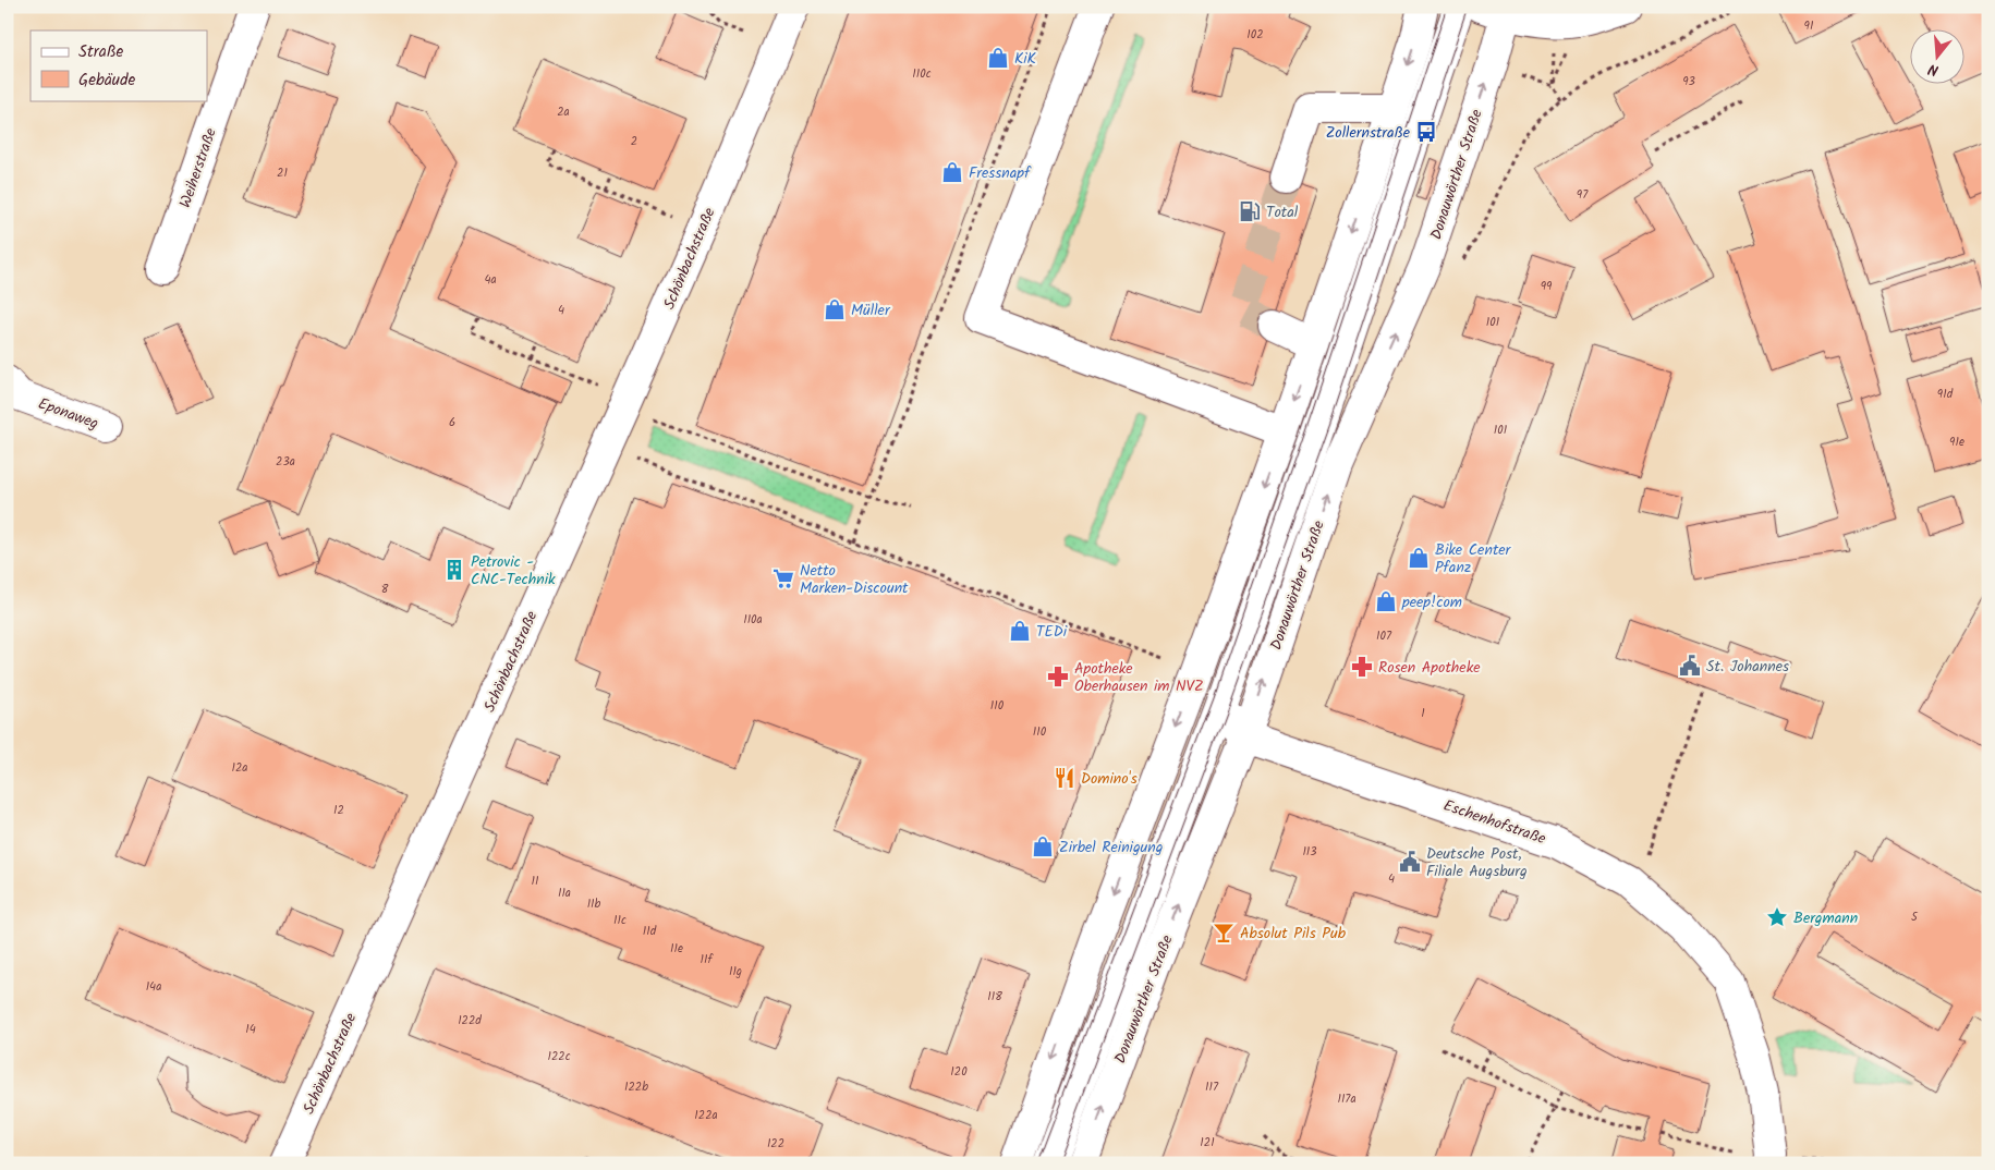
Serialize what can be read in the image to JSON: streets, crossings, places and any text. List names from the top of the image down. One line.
{"streets":{"street":["Weiherstraße","Donauwörther Straße","Schönbachstraße","Eponaweg","Eschenhofstraße"]},"crossings":[["Donauwörther Straße","Eschenhofstraße"]],"places":{"shop":["KiK","Fressnapf","Müller","Bike Center Pfanz","peep!com","TEDi","Zirbel Reinigung"],"bus stop":["Zollernstraße"],"fuel station":["Total"],"building":["Petrovic - CNC-Technik"],"supermarket":["Netto Marken-Discount"],"public building":["St. Johannes","Deutsche Post, Filiale Augsburg"],"pharmacy":["Rosen Apotheke","Apotheke Oberhausen im NVZ"],"restaurant":["Domino's"],"place":["Bergmann"],"bar":["Absolut Pils Pub"]},"house_numbers":["91","102","110c","93","2a","2","21","97","4a","99","4","101","91d","6","101","91e","23a","8","110a","107","110","1","110","12a","12","113","4","11","11a","11b","5","11c","11d","11e","11f","11g","14a","118","122d","14","122c","120","122b","117","117a","122a","121","122"],"legend":["Straße","Gebäude"],"north":"bottom"}
